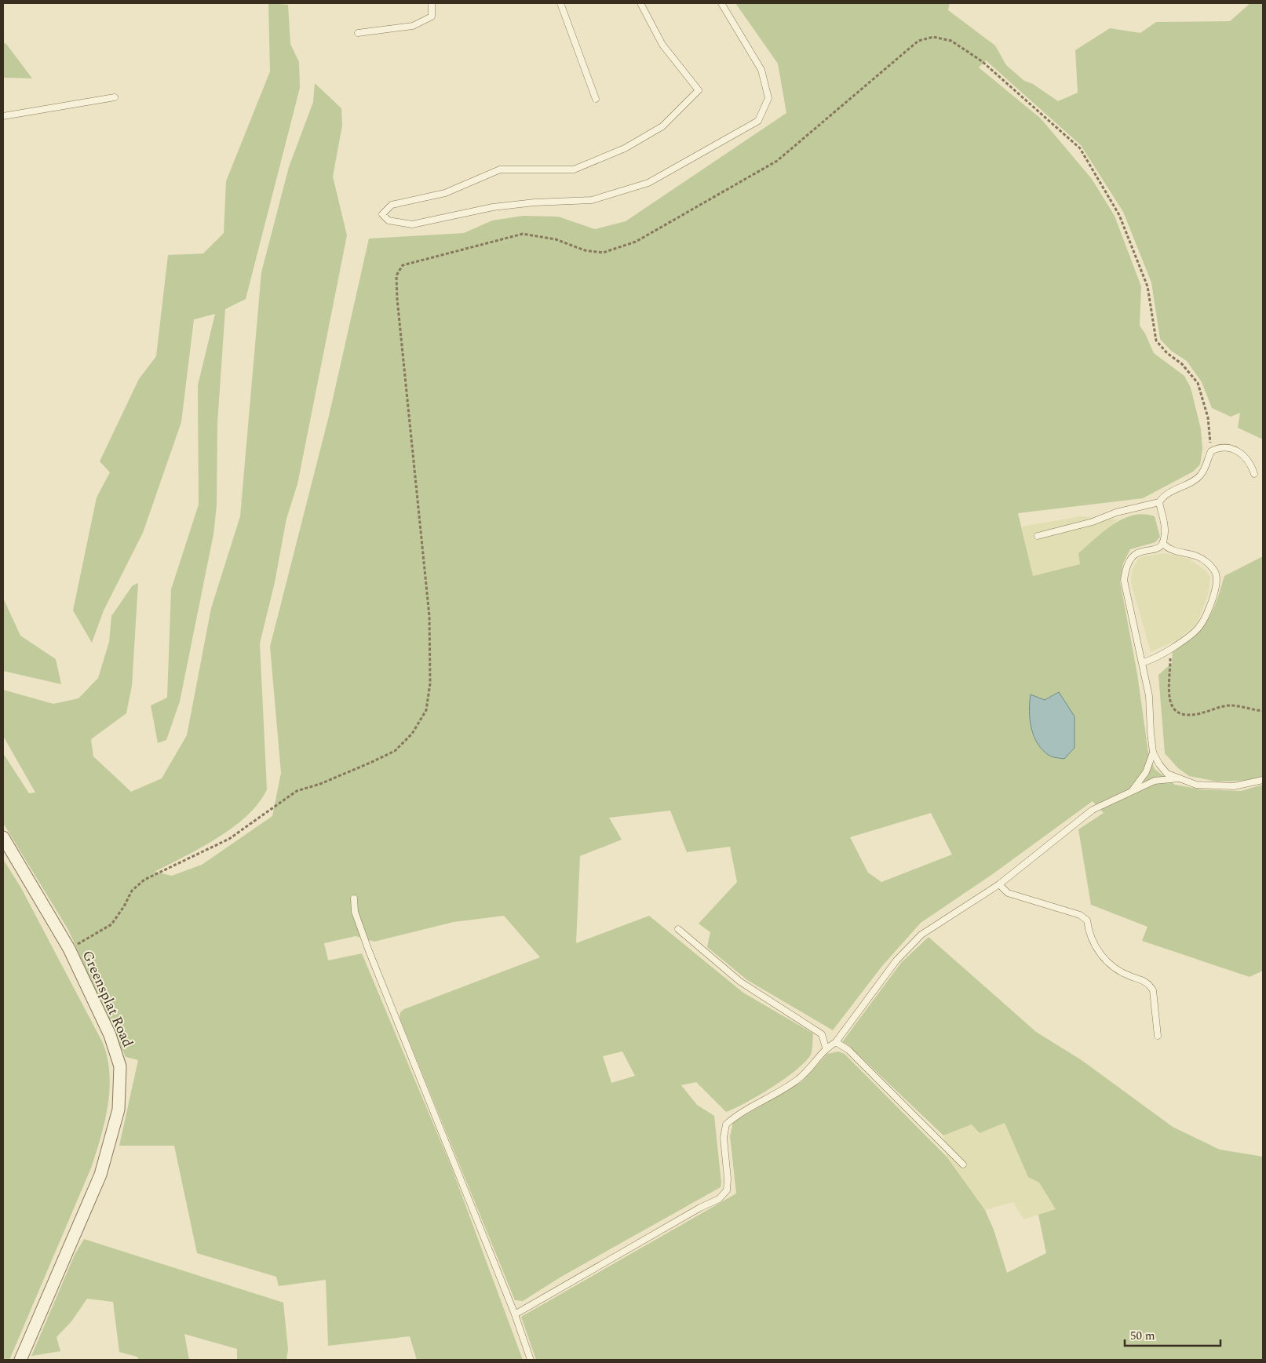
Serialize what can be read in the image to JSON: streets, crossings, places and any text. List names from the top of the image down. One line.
{"streets":{"street":["Greensplat Road"]},"scale_bar":"50 m"}
